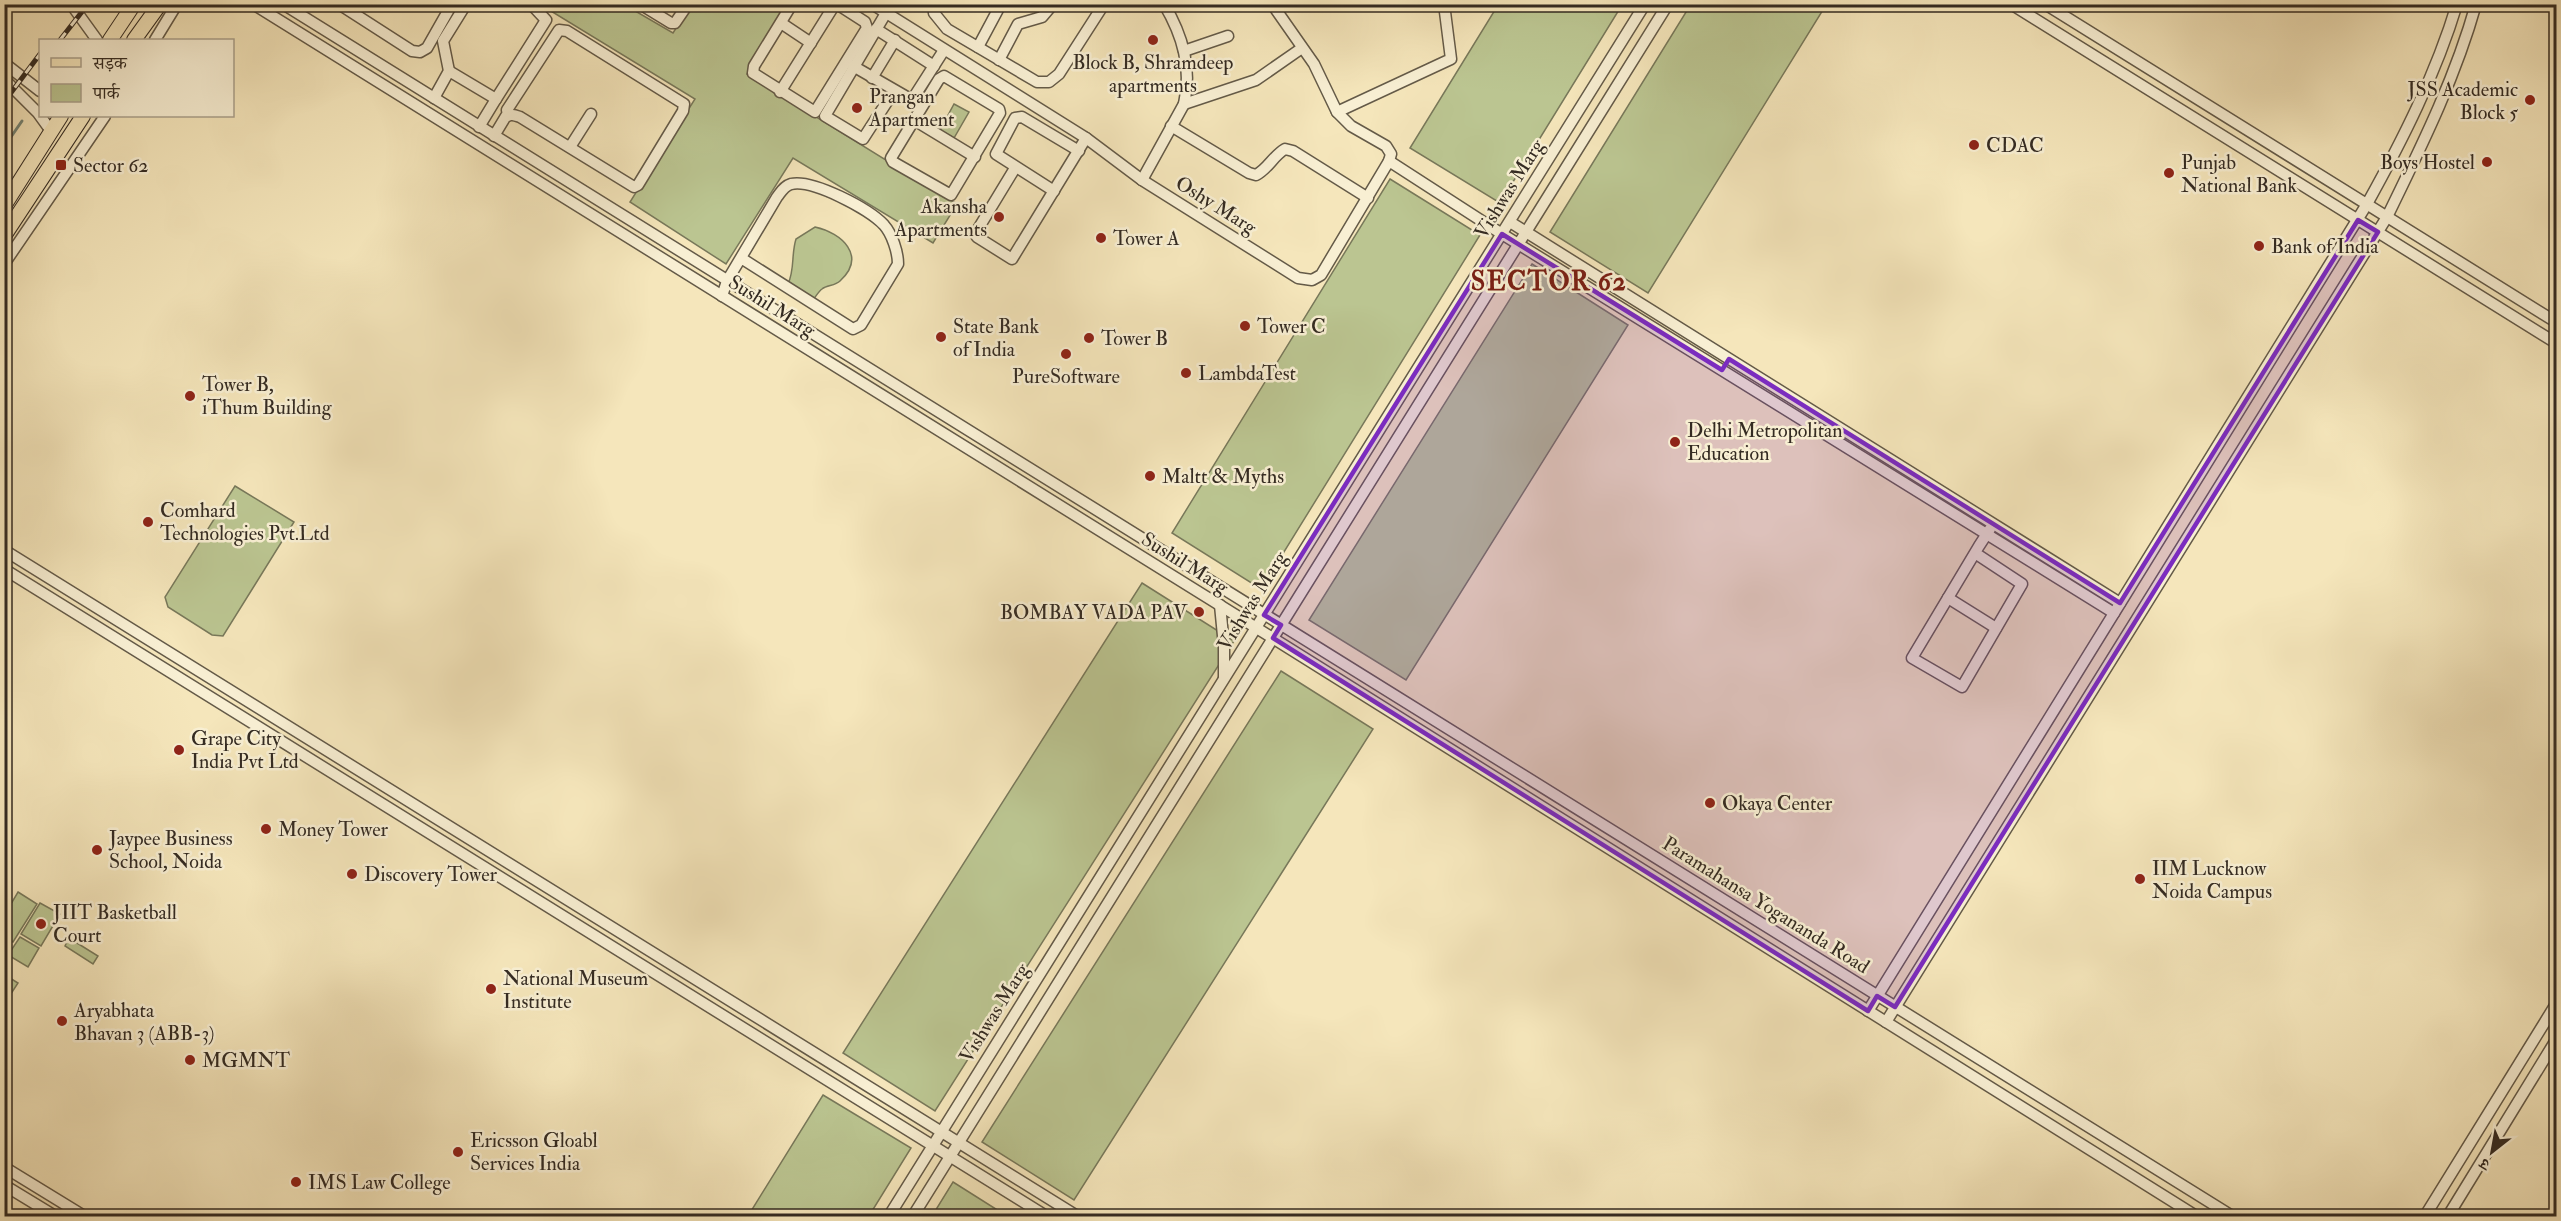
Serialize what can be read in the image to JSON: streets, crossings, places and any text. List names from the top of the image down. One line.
{"streets":{"street":["Vishwas Marg","Oshy Marg","Sushil Marg","Paramahansa Yogananda Road"]},"crossings":[["Vishwas Marg","Sushil Marg"],["Vishwas Marg","Paramahansa Yogananda Road"],["Sushil Marg","Paramahansa Yogananda Road"]],"districts":["SECTOR 62"],"places":{"other":["Block B, Shramdeep apartments","JSS Academic Block 5","Prangan Apartment","CDAC","Boys Hostel","Punjab National Bank","Akansha Apartments","Tower A","Bank of India","Tower C","State Bank of India","Tower B","PureSoftware","LambdaTest","Tower B, iThum Building","Delhi Metropolitan Education","Maltt & Myths","Comhard Technologies Pvt.Ltd","BOMBAY VADA PAV","Grape City India Pvt Ltd","Okaya Center","Money Tower","Jaypee Business School, Noida","Discovery Tower","IIM Lucknow Noida Campus","JIIT Basketball Court","National Museum Institute","Aryabhata Bhavan 3 (ABB-3)","MGMNT","Ericsson Gloabl Services India","IMS Law College"],"transit":["Sector 62"]},"legend":["सड़क","पार्क"],"north":"bottom left"}
